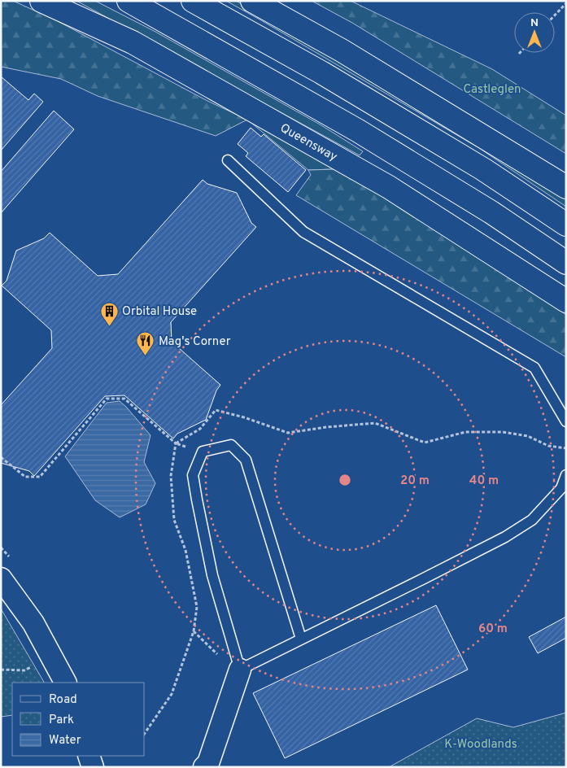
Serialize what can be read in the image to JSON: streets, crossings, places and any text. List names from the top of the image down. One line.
{"streets":{"main road":["Queensway"]},"parks":["Castleglen","K-Woodlands"],"places":{"building":["Orbital House"],"restaurant":["Mag's Corner"]},"legend":["Road","Park","Water"],"north":"top","rings":["20 m","40 m","60 m"]}
